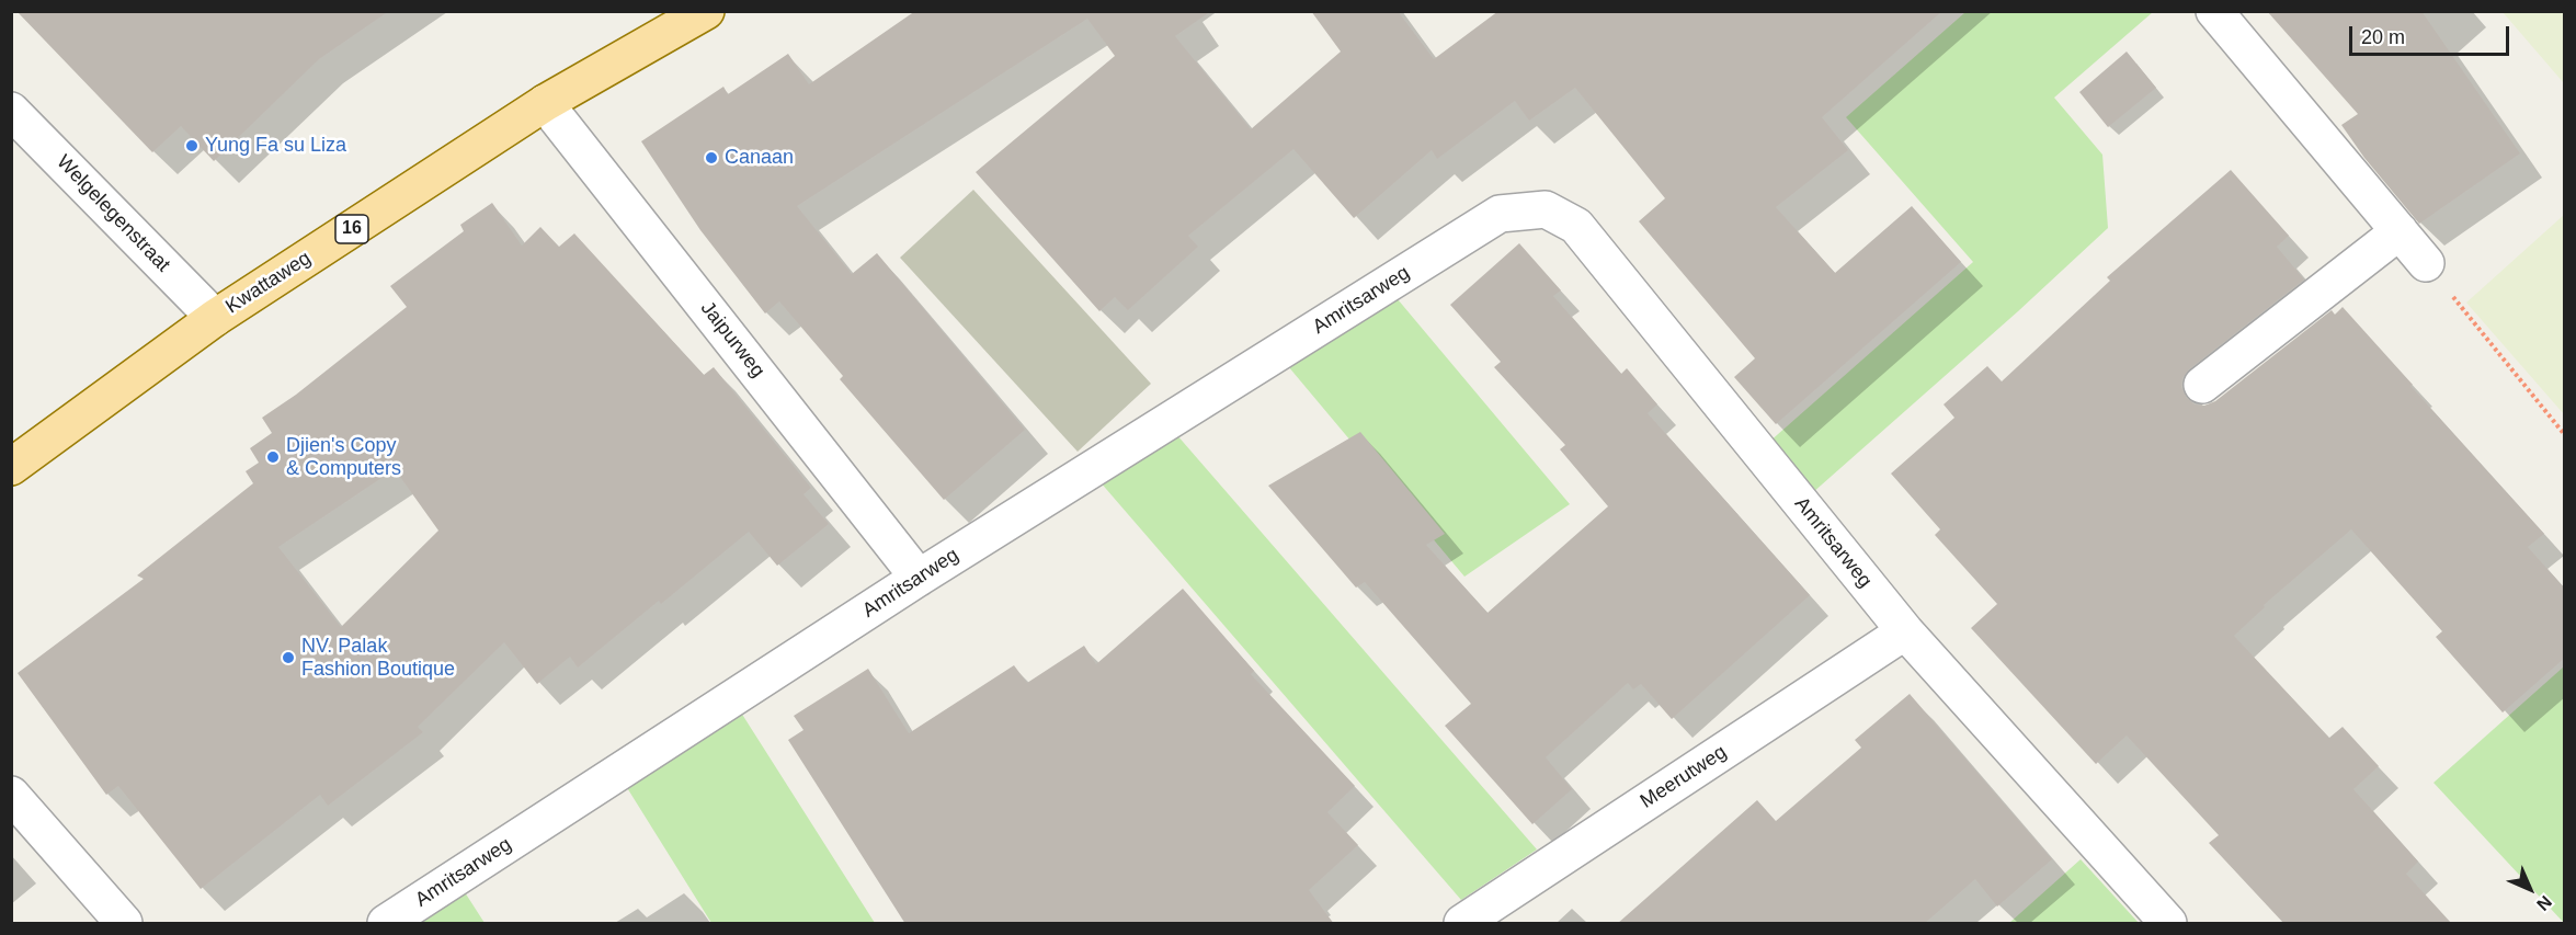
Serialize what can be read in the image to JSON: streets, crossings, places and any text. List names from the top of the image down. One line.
{"streets":{"main road":["16","Kwattaweg"],"street":["Welgelegenstraat","Amritsarweg","Jaipurweg","Meerutweg"]},"crossings":[["Welgelegenstraat","Kwattaweg"],["Kwattaweg","Jaipurweg"],["Amritsarweg","Jaipurweg"],["Amritsarweg","Meerutweg"]],"places":["Yung Fa su Liza","Canaan","Djien's Copy & Computers","NV. Palak Fashion Boutique"],"scale_bar":"20 m","north":"bottom right"}
